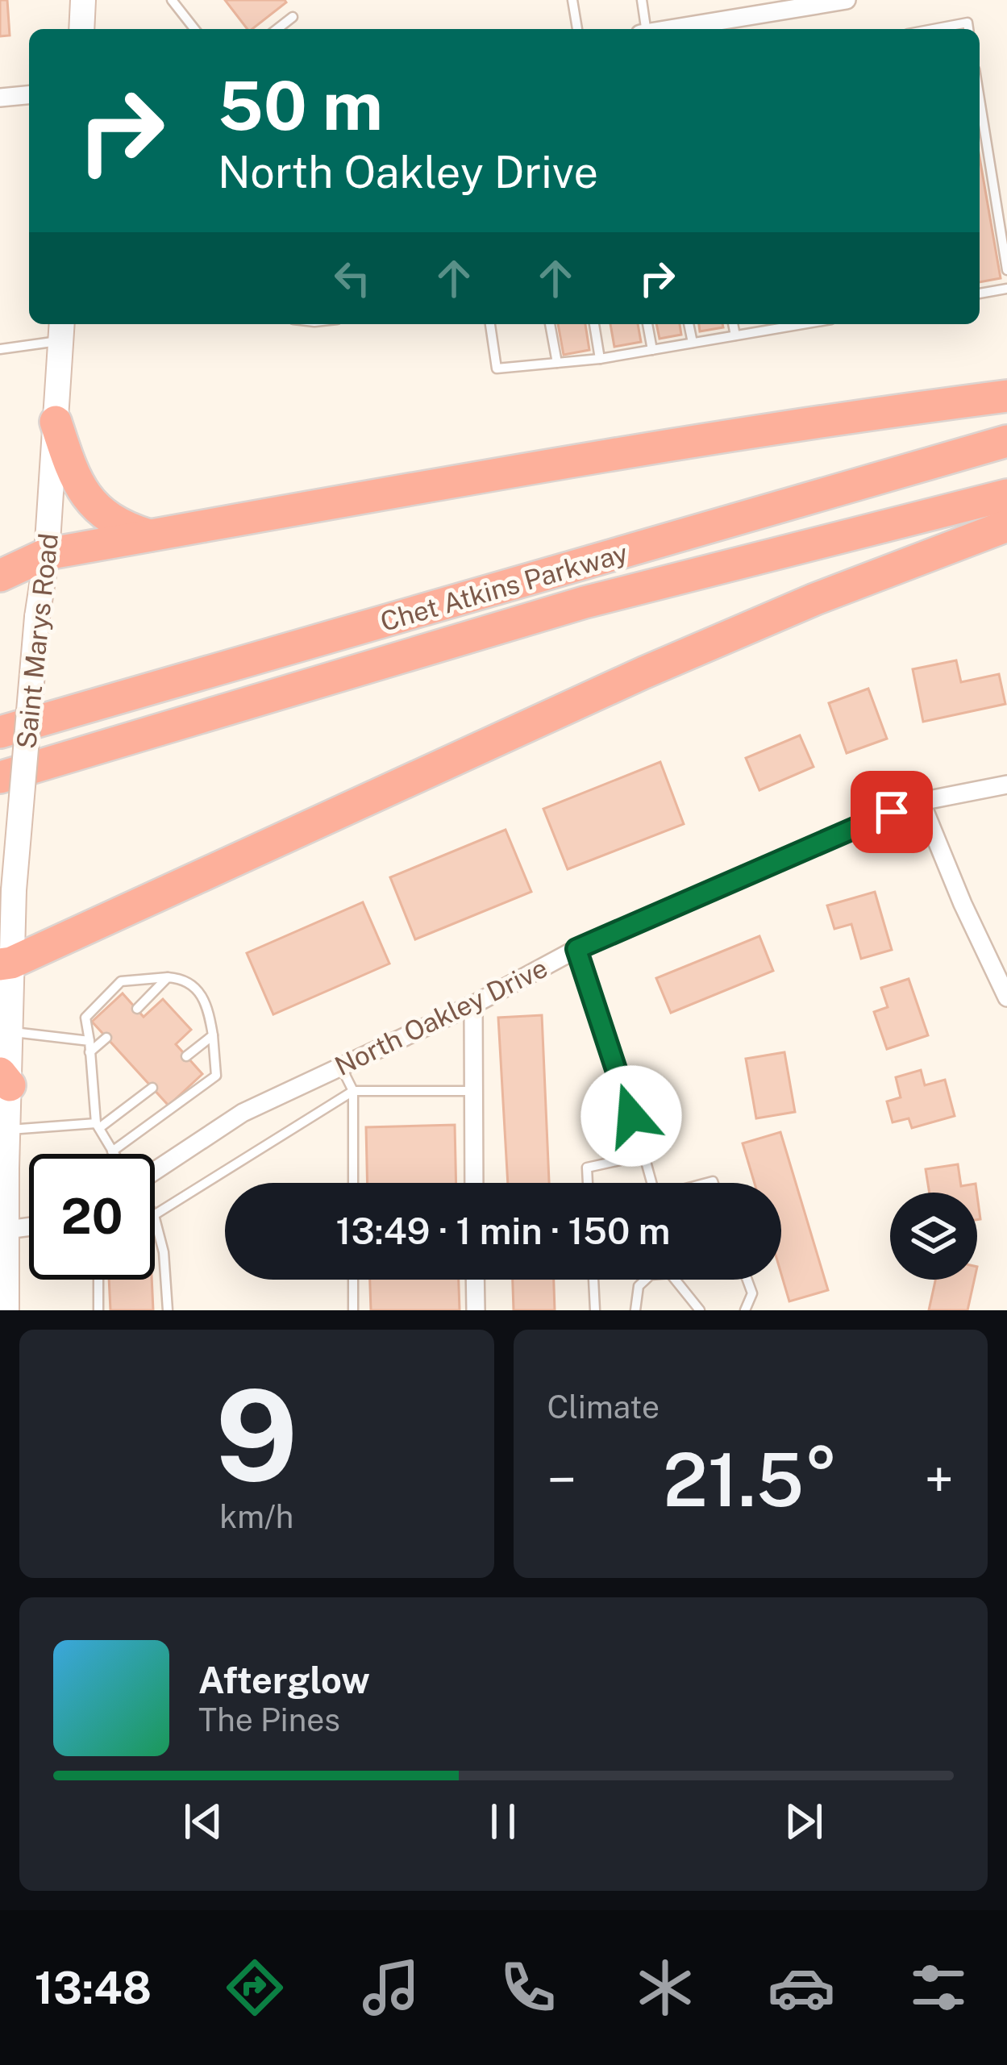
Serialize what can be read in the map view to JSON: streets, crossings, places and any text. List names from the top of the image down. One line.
{"streets":{"highway":["Chet Atkins Parkway"],"main road":["Saint Marys Road"],"street":["North Oakley Drive"]},"page":{"turn":["50 m","North Oakley Drive"],"limit":"20","trip":"13:49 · 1 min · 150 m","tile":[["9","km/h"],"Climate"],"heat":["−","21.5°","+"],"song":["Afterglow","The Pines"],"tabs":"13:48"}}
